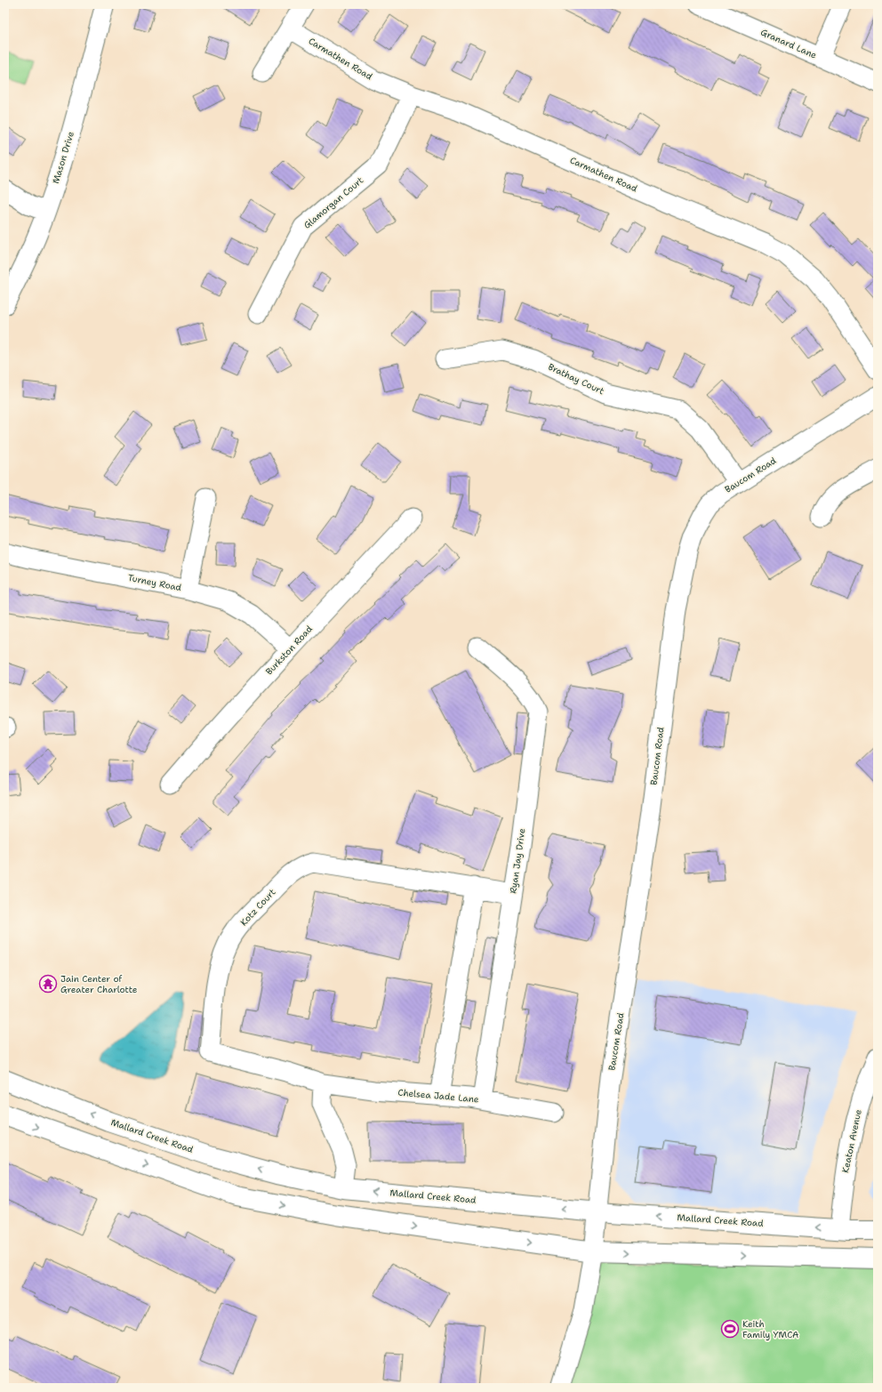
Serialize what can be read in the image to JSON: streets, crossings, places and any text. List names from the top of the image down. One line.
{"streets":{"main road":["Mallard Creek Road"],"street":["Granard Lane","Carmathen Road","Mason Drive","Glamorgan Court","Brathay Court","Baucom Road","Turney Road","Burkston Road","Ryan Jay Drive","Kotz Court","Chelsea Jade Lane","Keaton Avenue"]},"crossings":[["Carmathen Road","Glamorgan Court"],["Brathay Court","Baucom Road"],["Baucom Road","Mallard Creek Road"],["Turney Road","Burkston Road"],["Ryan Jay Drive","Kotz Court"],["Ryan Jay Drive","Chelsea Jade Lane"],["Kotz Court","Chelsea Jade Lane"],["Mallard Creek Road","Keaton Avenue"]],"places":{"temple":["Jain Center of Greater Charlotte"],"sports":["Keith Family YMCA"]}}
